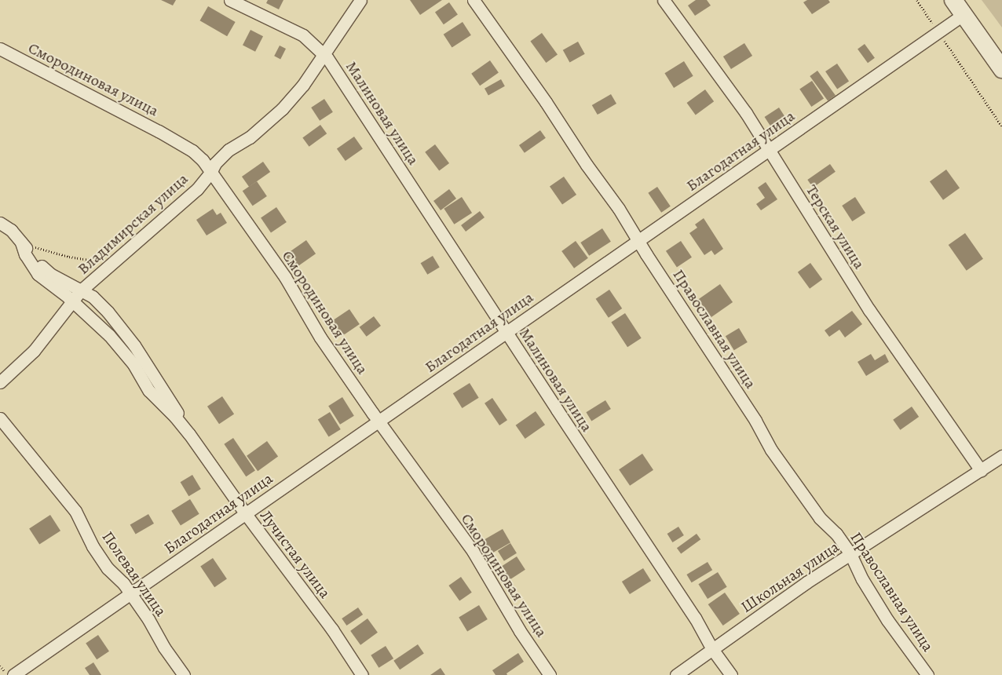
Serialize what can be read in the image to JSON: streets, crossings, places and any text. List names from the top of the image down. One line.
{"streets":{"street":["Смородиновая улица","Малиновая улица","Благодатная улица","Владимирская улица","Терская улица","Православная улица","Лучистая улица","Полевая улица","Школьная улица"]},"crossings":[["Смородиновая улица","Благодатная улица"],["Смородиновая улица","Владимирская улица"],["Малиновая улица","Благодатная улица"],["Малиновая улица","Владимирская улица"],["Малиновая улица","Школьная улица"],["Благодатная улица","Терская улица"],["Благодатная улица","Православная улица"],["Благодатная улица","Лучистая улица"],["Благодатная улица","Полевая улица"],["Владимирская улица","Лучистая улица"],["Терская улица","Школьная улица"],["Православная улица","Школьная улица"]]}
